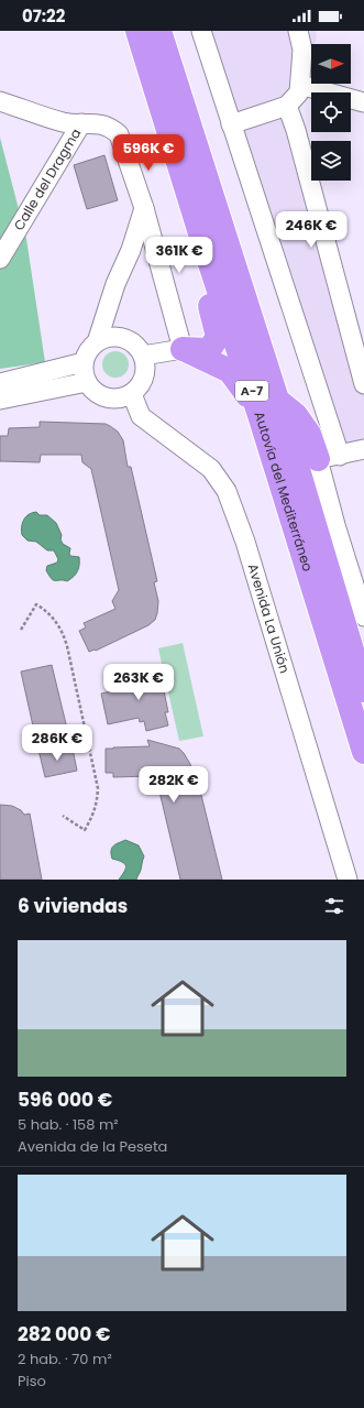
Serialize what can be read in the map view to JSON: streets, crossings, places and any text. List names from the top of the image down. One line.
{"streets":{"highway":["A-7","Autovía del Mediterráneo"],"street":["Calle del Dragma","Avenida La Unión"]},"north":"right","page":{"status":"07:22","price":["596K €","246K €","361K €","263K €","286K €","282K €"],"heading":"6 viviendas","list":[{"name":"596 000 €","note":"5 hab. · 158 m² · Avenida de la Peseta"},{"name":"282 000 €","note":"2 hab. · 70 m² · Piso"}]}}
